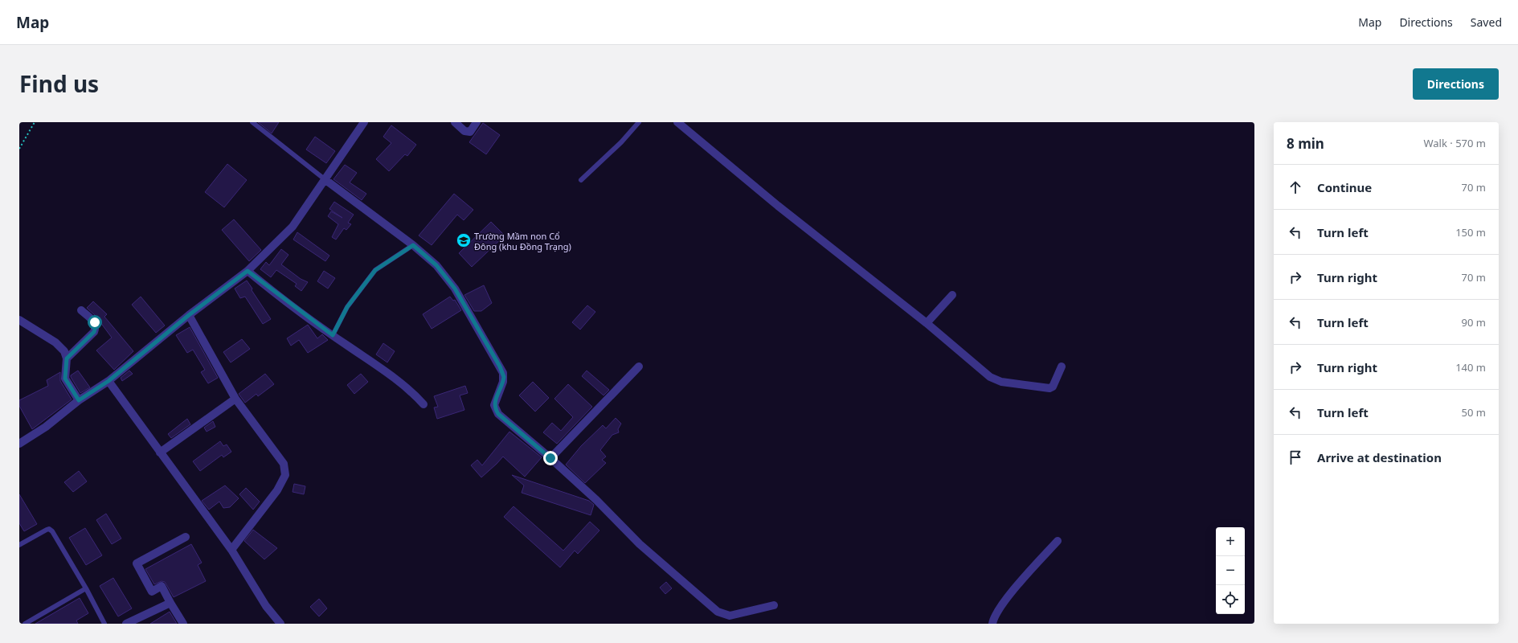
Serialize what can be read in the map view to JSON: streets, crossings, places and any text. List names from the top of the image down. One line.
{"places":{"school or university":["Trường Mầm non Cổ Đông (khu Đồng Trạng)"]},"page":{"header":"Map","nav":["Map","Directions","Saved"],"title":"Find us","buttons":"Directions","heading":["8 min","Walk · 570 m"],"list":[["Continue","70 m"],["Turn left","150 m"],["Turn right","70 m"],["Turn left","90 m"],["Turn right","140 m"],["Turn left","50 m"],"Arrive at destination"],"map_buttons":["+","−"]}}
